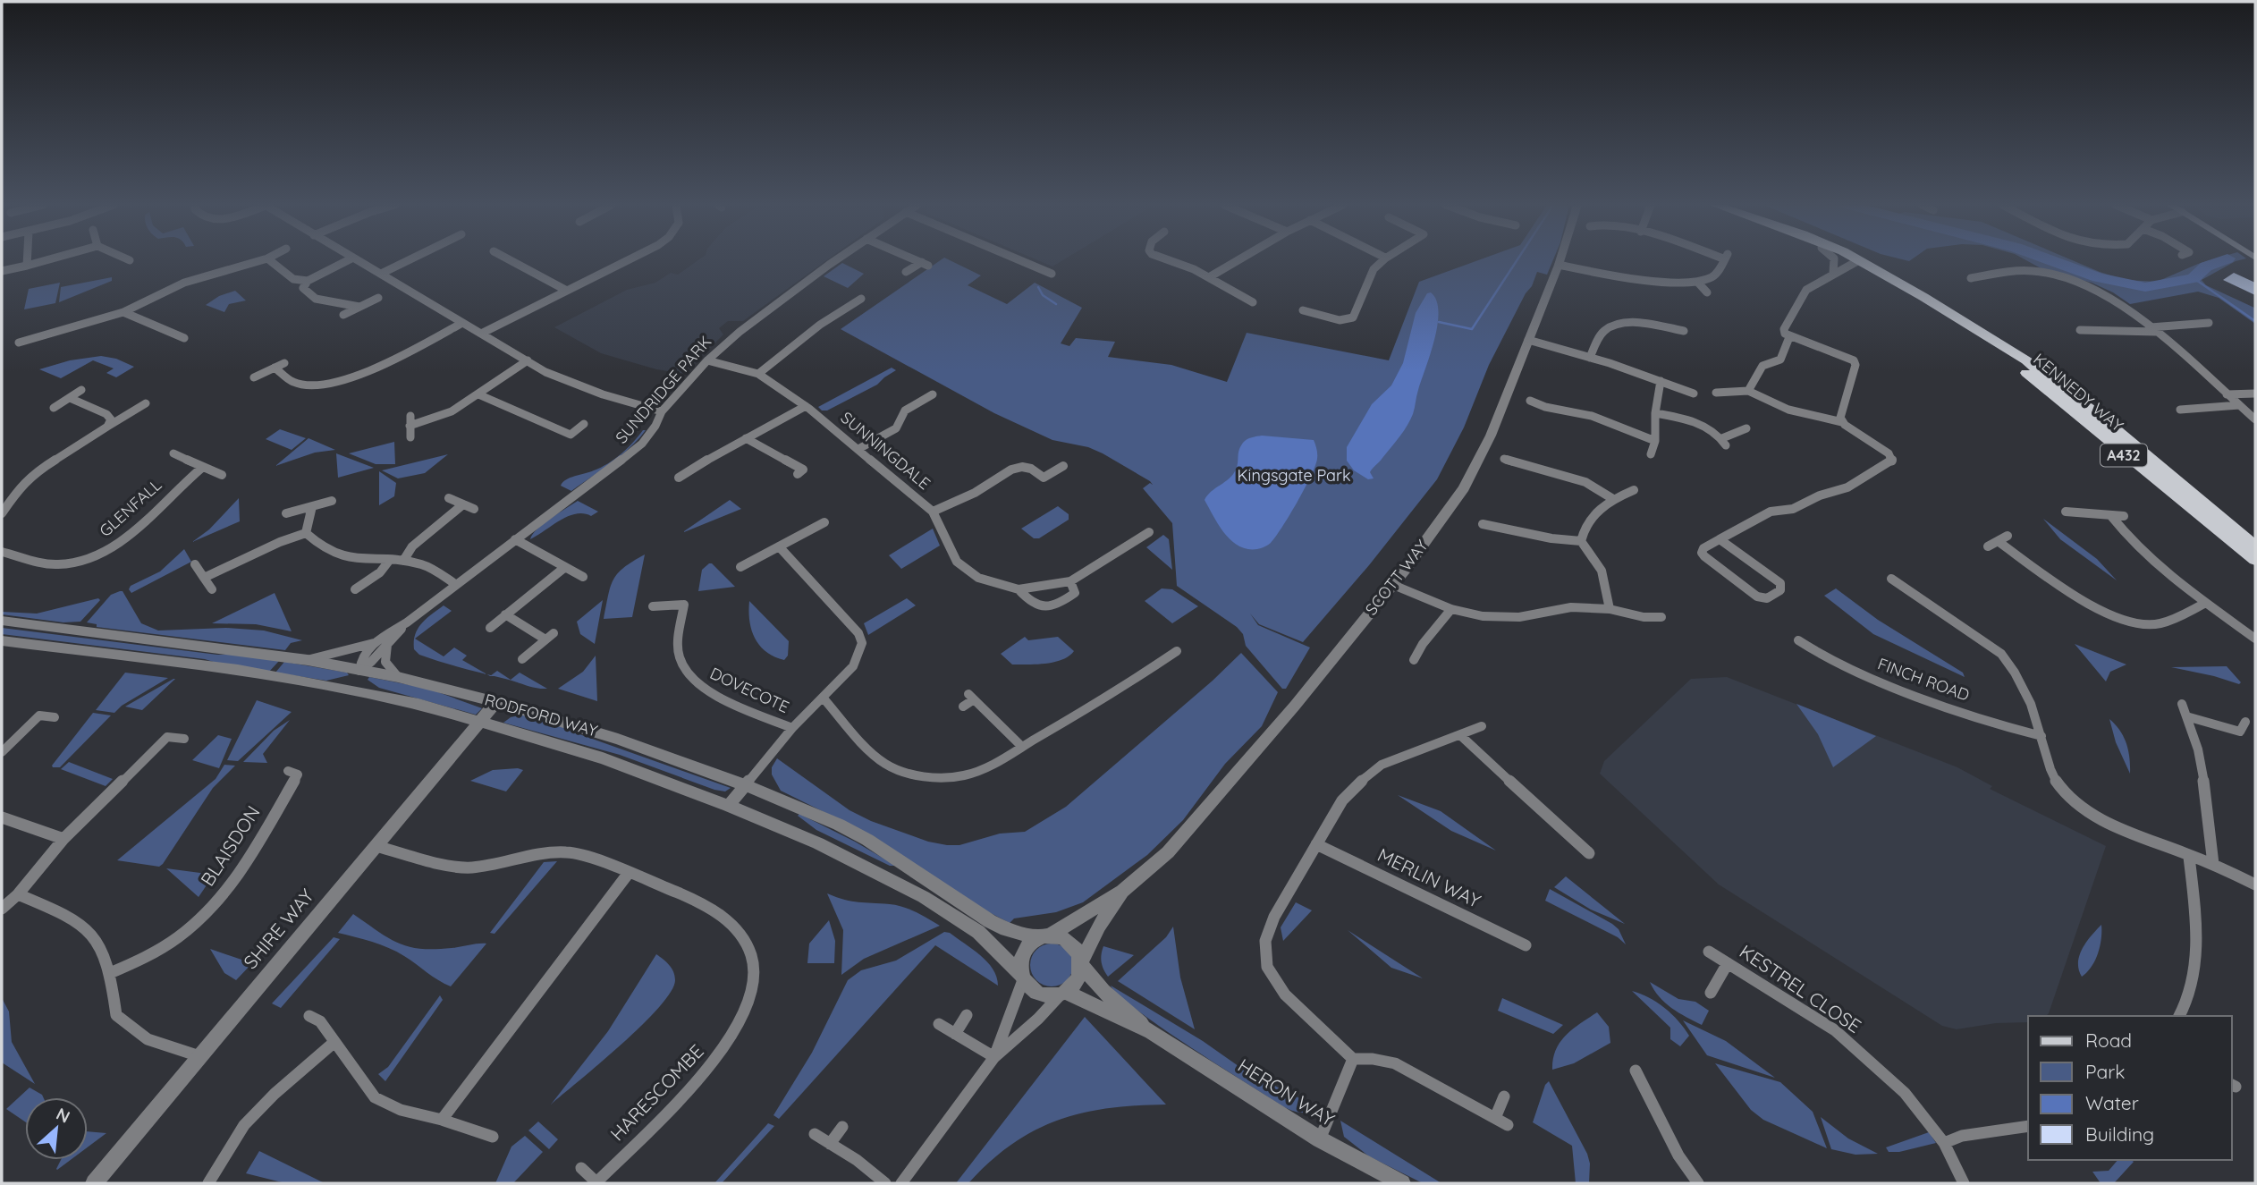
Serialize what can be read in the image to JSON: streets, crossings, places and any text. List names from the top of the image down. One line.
{"streets":{"main road":["KENNEDY WAY","A432"],"street":["SUNDRIDGE PARK","SUNNINGDALE","GLENFALL","SCOTT WAY","FINCH ROAD","DOVECOTE","RODFORD WAY","BLAISDON","MERLIN WAY","SHIRE WAY","KESTREL CLOSE","HARESCOMBE","HERON WAY"]},"crossings":[["SUNDRIDGE PARK","SUNNINGDALE"],["SUNDRIDGE PARK","RODFORD WAY"],["SCOTT WAY","RODFORD WAY"],["SCOTT WAY","HERON WAY"],["DOVECOTE","RODFORD WAY"],["RODFORD WAY","SHIRE WAY"],["RODFORD WAY","HERON WAY"],["SHIRE WAY","HARESCOMBE"]],"parks":["Kingsgate Park"],"legend":["Road","Park","Water","Building"],"north":"top right"}
